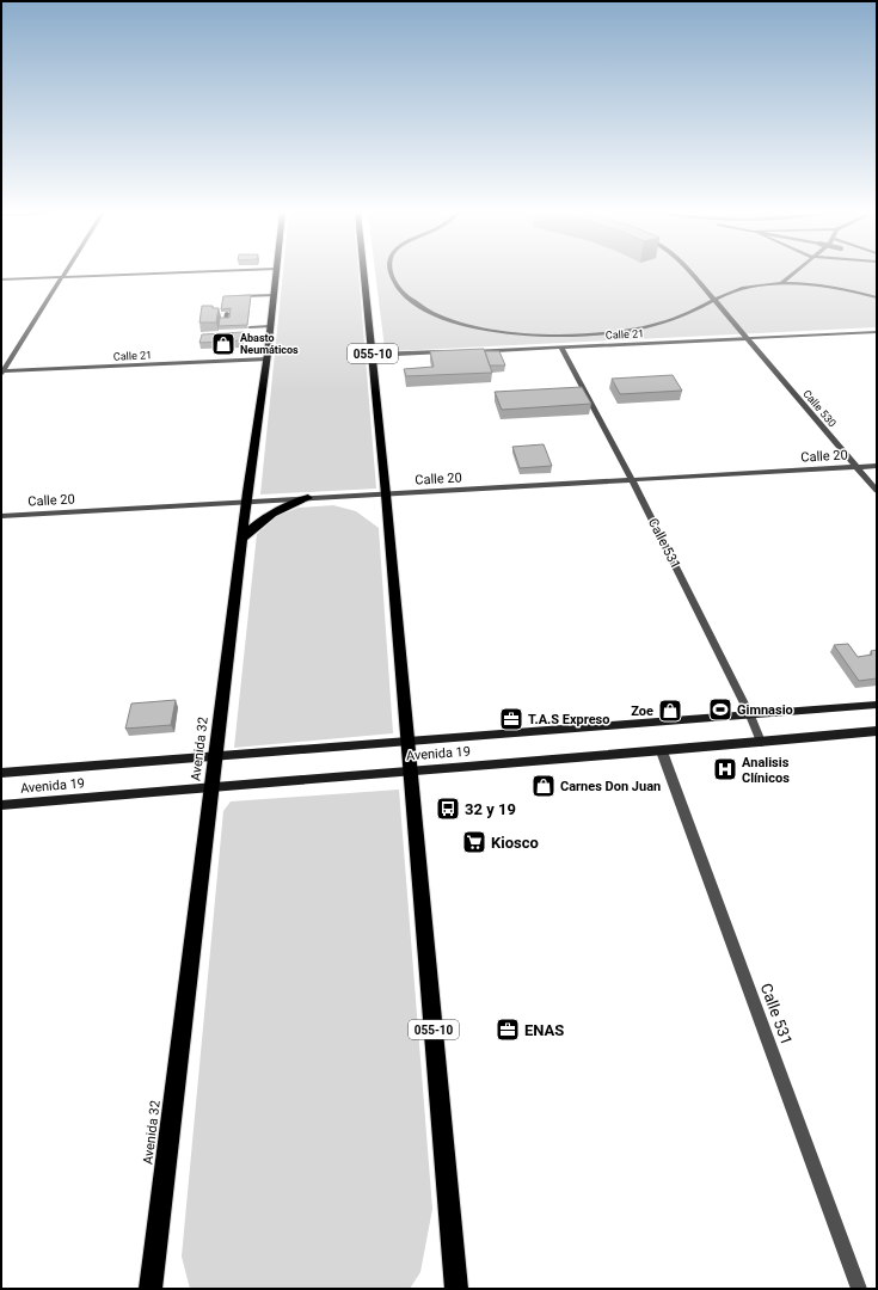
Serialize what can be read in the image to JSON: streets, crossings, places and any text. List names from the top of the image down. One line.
{"streets":{"highway":["055-10","Avenida 32"],"main road":["Avenida 19"],"street":["Calle 21","Calle 530","Calle 20","Calle 531"]},"crossings":[["Calle 21","Calle 530"],["Calle 21","Calle 531"],["Calle 21","Avenida 32"],["055-10","Calle 20"],["055-10","Avenida 19"],["Calle 530","Calle 20"],["Calle 20","Calle 531"],["Calle 20","Avenida 32"],["Calle 531","Avenida 19"],["Avenida 32","Avenida 19"]],"places":{"shop":["Abasto Neumáticos","Zoe","Carnes Don Juan"],"sports":["Gimnasio"],"office":["T.A.S Expreso","ENAS"],"hospital":["Analisis Clínicos"],"bus stop":["32 y 19"],"supermarket":["Kiosco"]}}
